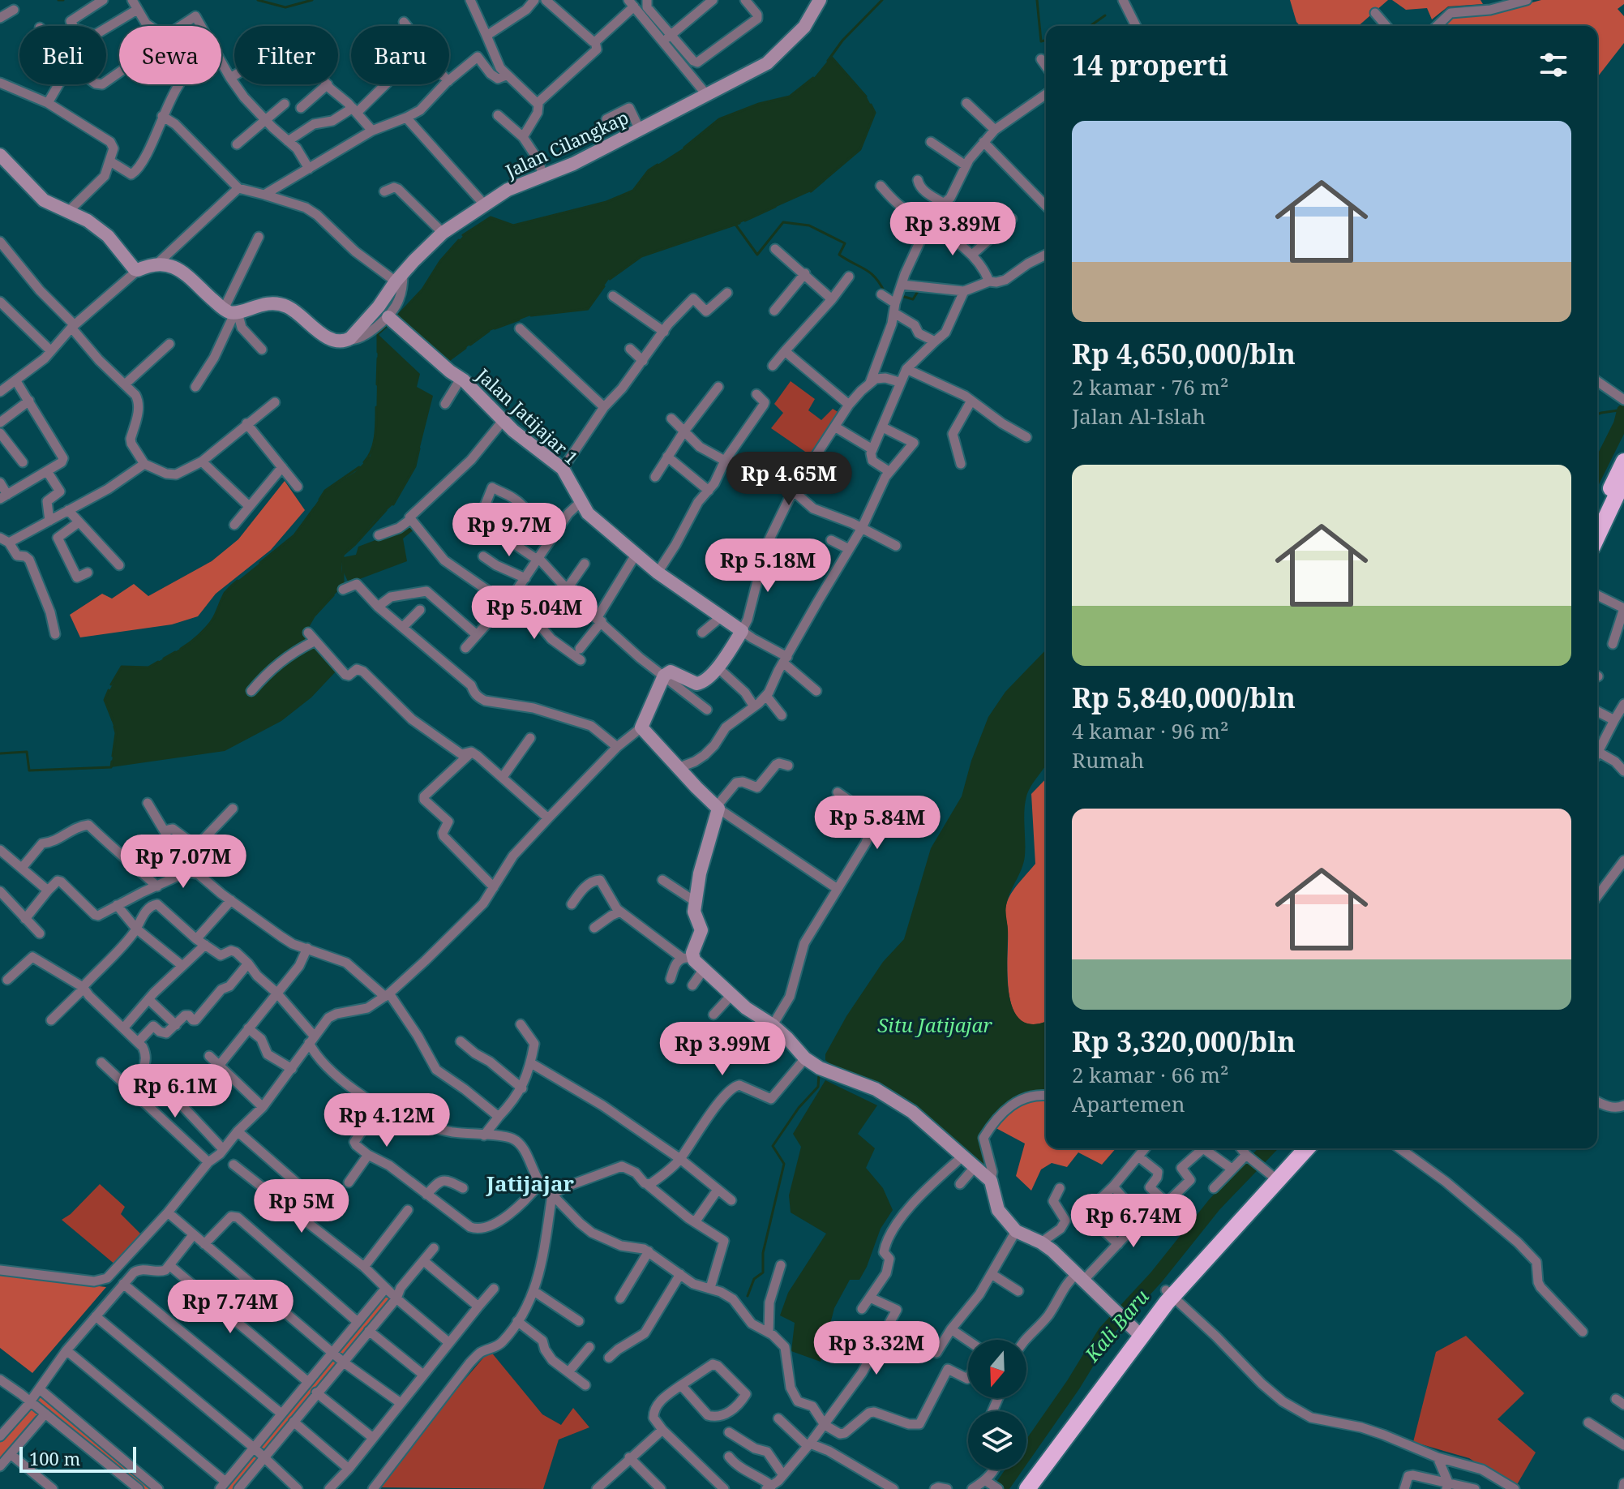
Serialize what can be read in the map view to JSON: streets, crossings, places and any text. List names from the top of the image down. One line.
{"streets":{"street":["Jalan Cilangkap","Jalan Jatijajar 1"]},"districts":["Jatijajar"],"water":["Situ Jatijajar","Kali Baru"],"scale_bar":"100 m","north":"bottom","page":{"chip":["Beli","Sewa","Filter","Baru"],"heading":"14 properti","list":[{"name":"Rp 4,650,000/bln","note":"2 kamar · 76 m² · Jalan Al-Islah"},{"name":"Rp 5,840,000/bln","note":"4 kamar · 96 m² · Rumah"},{"name":"Rp 3,320,000/bln","note":"2 kamar · 66 m² · Apartemen"}],"price":["Rp 3.89M","Rp 4.65M","Rp 9.7M","Rp 5.18M","Rp 5.04M","Rp 5.84M","Rp 7.07M","Rp 3.99M","Rp 6.1M","Rp 4.12M","Rp 5M","Rp 6.74M","Rp 7.74M","Rp 3.32M"],"scale":"100 m"}}
